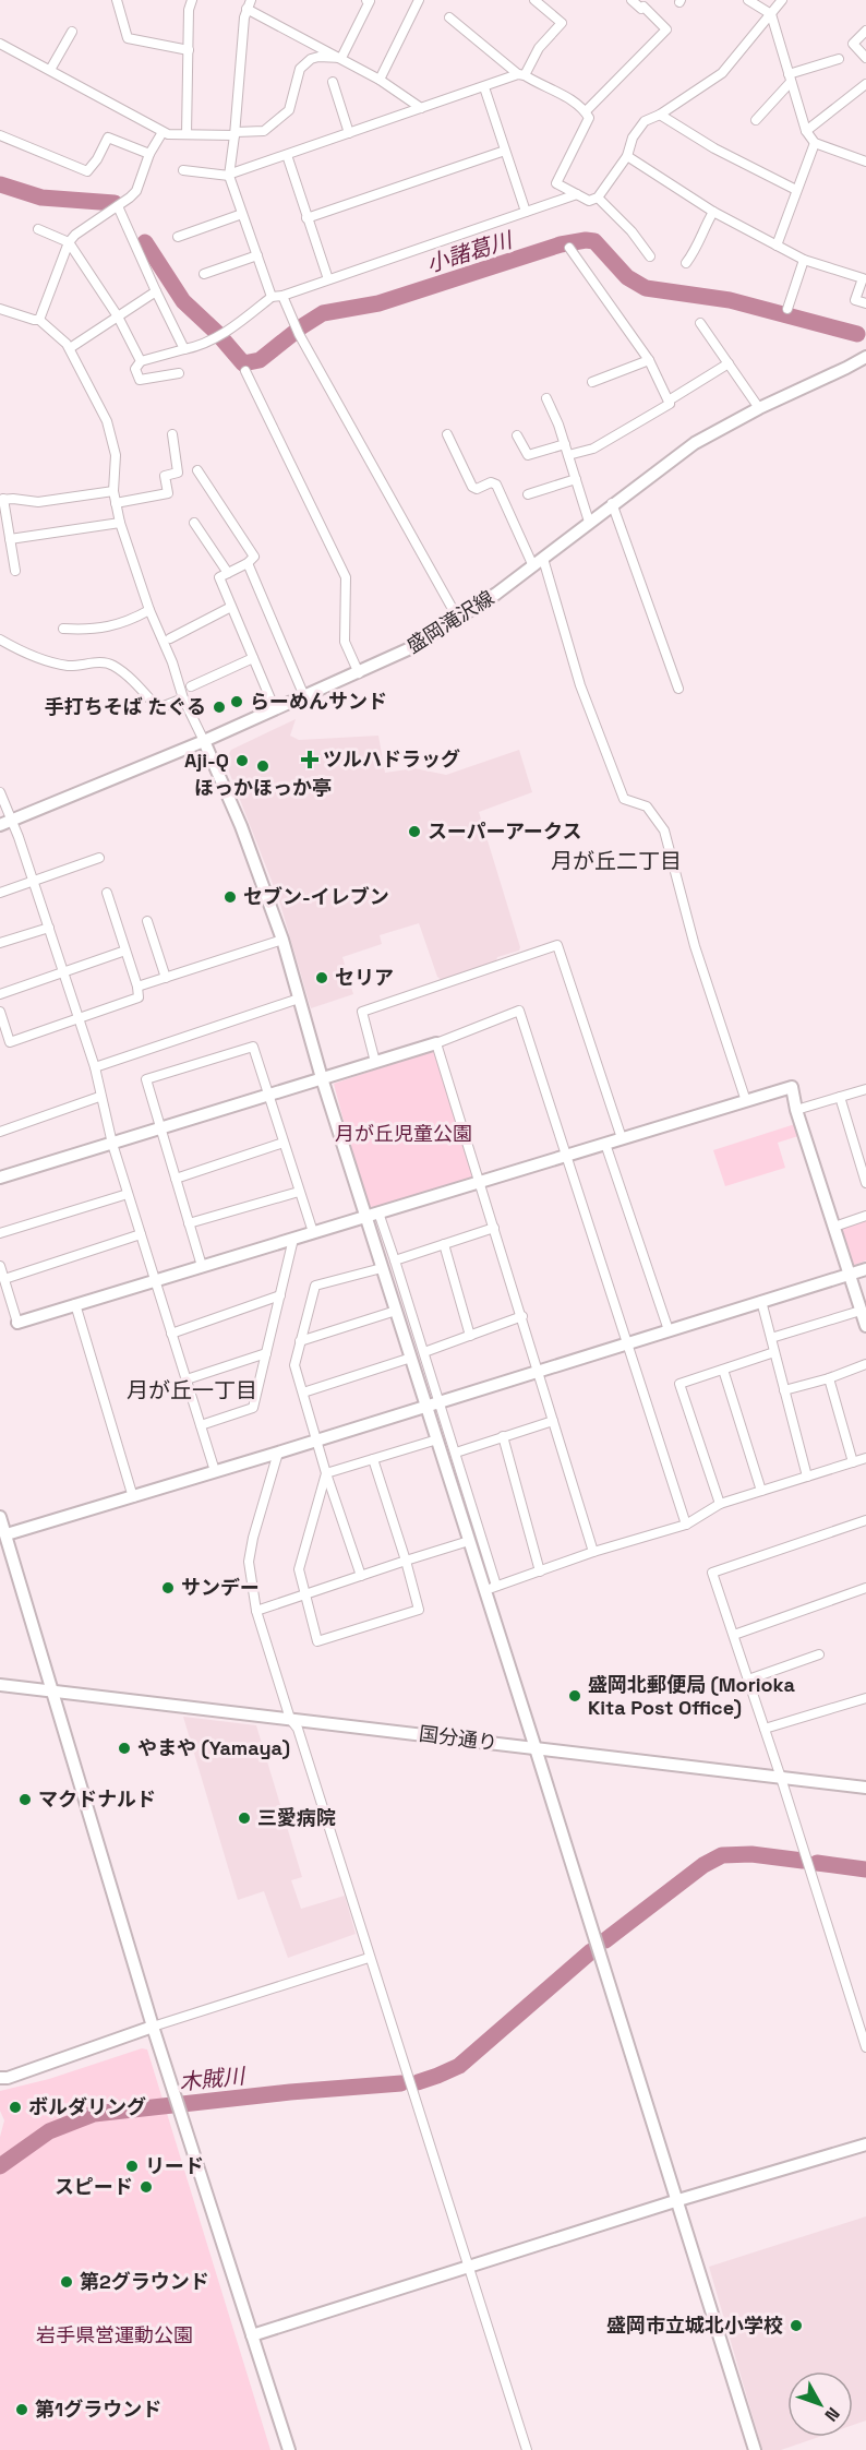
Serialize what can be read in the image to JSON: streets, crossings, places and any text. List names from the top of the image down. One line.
{"streets":{"street":["盛岡滝沢線","国分通り"]},"districts":["月が丘二丁目","月が丘一丁目"],"water":["小諸葛川","木賊川"],"parks":["月が丘児童公園","岩手県営運動公園"],"places":{"other":["らーめんサンド","手打ちそば たぐる","Aji-Q","ほっかほっか亭","スーパーアークス","セブン-イレブン","セリア","サンデー","盛岡北郵便局 (Morioka Kita Post Office)","やまや (Yamaya)","マクドナルド","三愛病院","ボルダリング","リード","スピード","第2グラウンド","盛岡市立城北小学校","第1グラウンド"],"health":["ツルハドラッグ"]},"north":"bottom right"}
